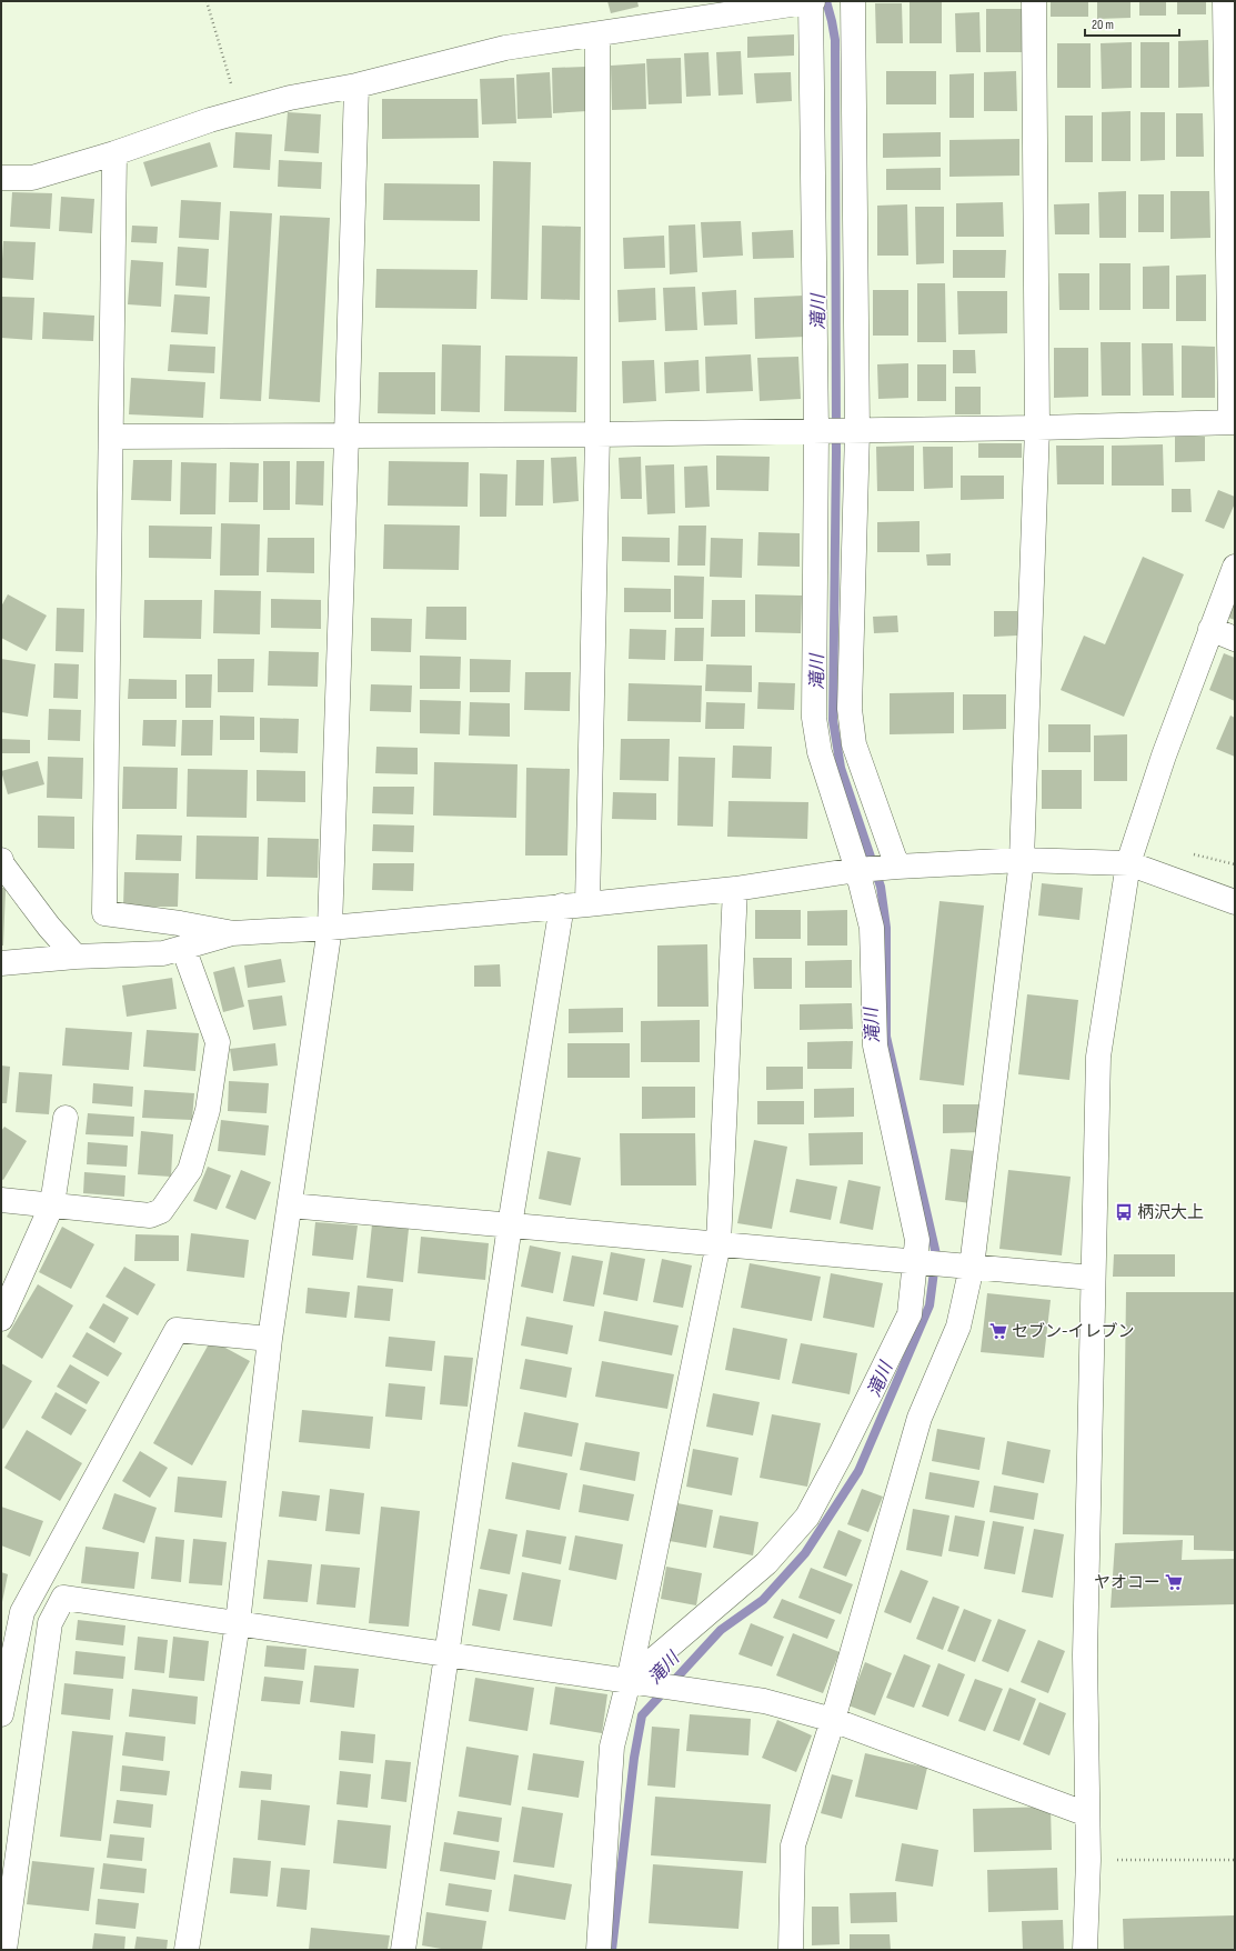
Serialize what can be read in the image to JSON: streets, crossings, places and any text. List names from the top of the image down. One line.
{"water":["滝川"],"places":{"bus stop":["柄沢大上"],"supermarket":["セブン-イレブン","ヤオコー"]},"scale_bar":"20 m"}
